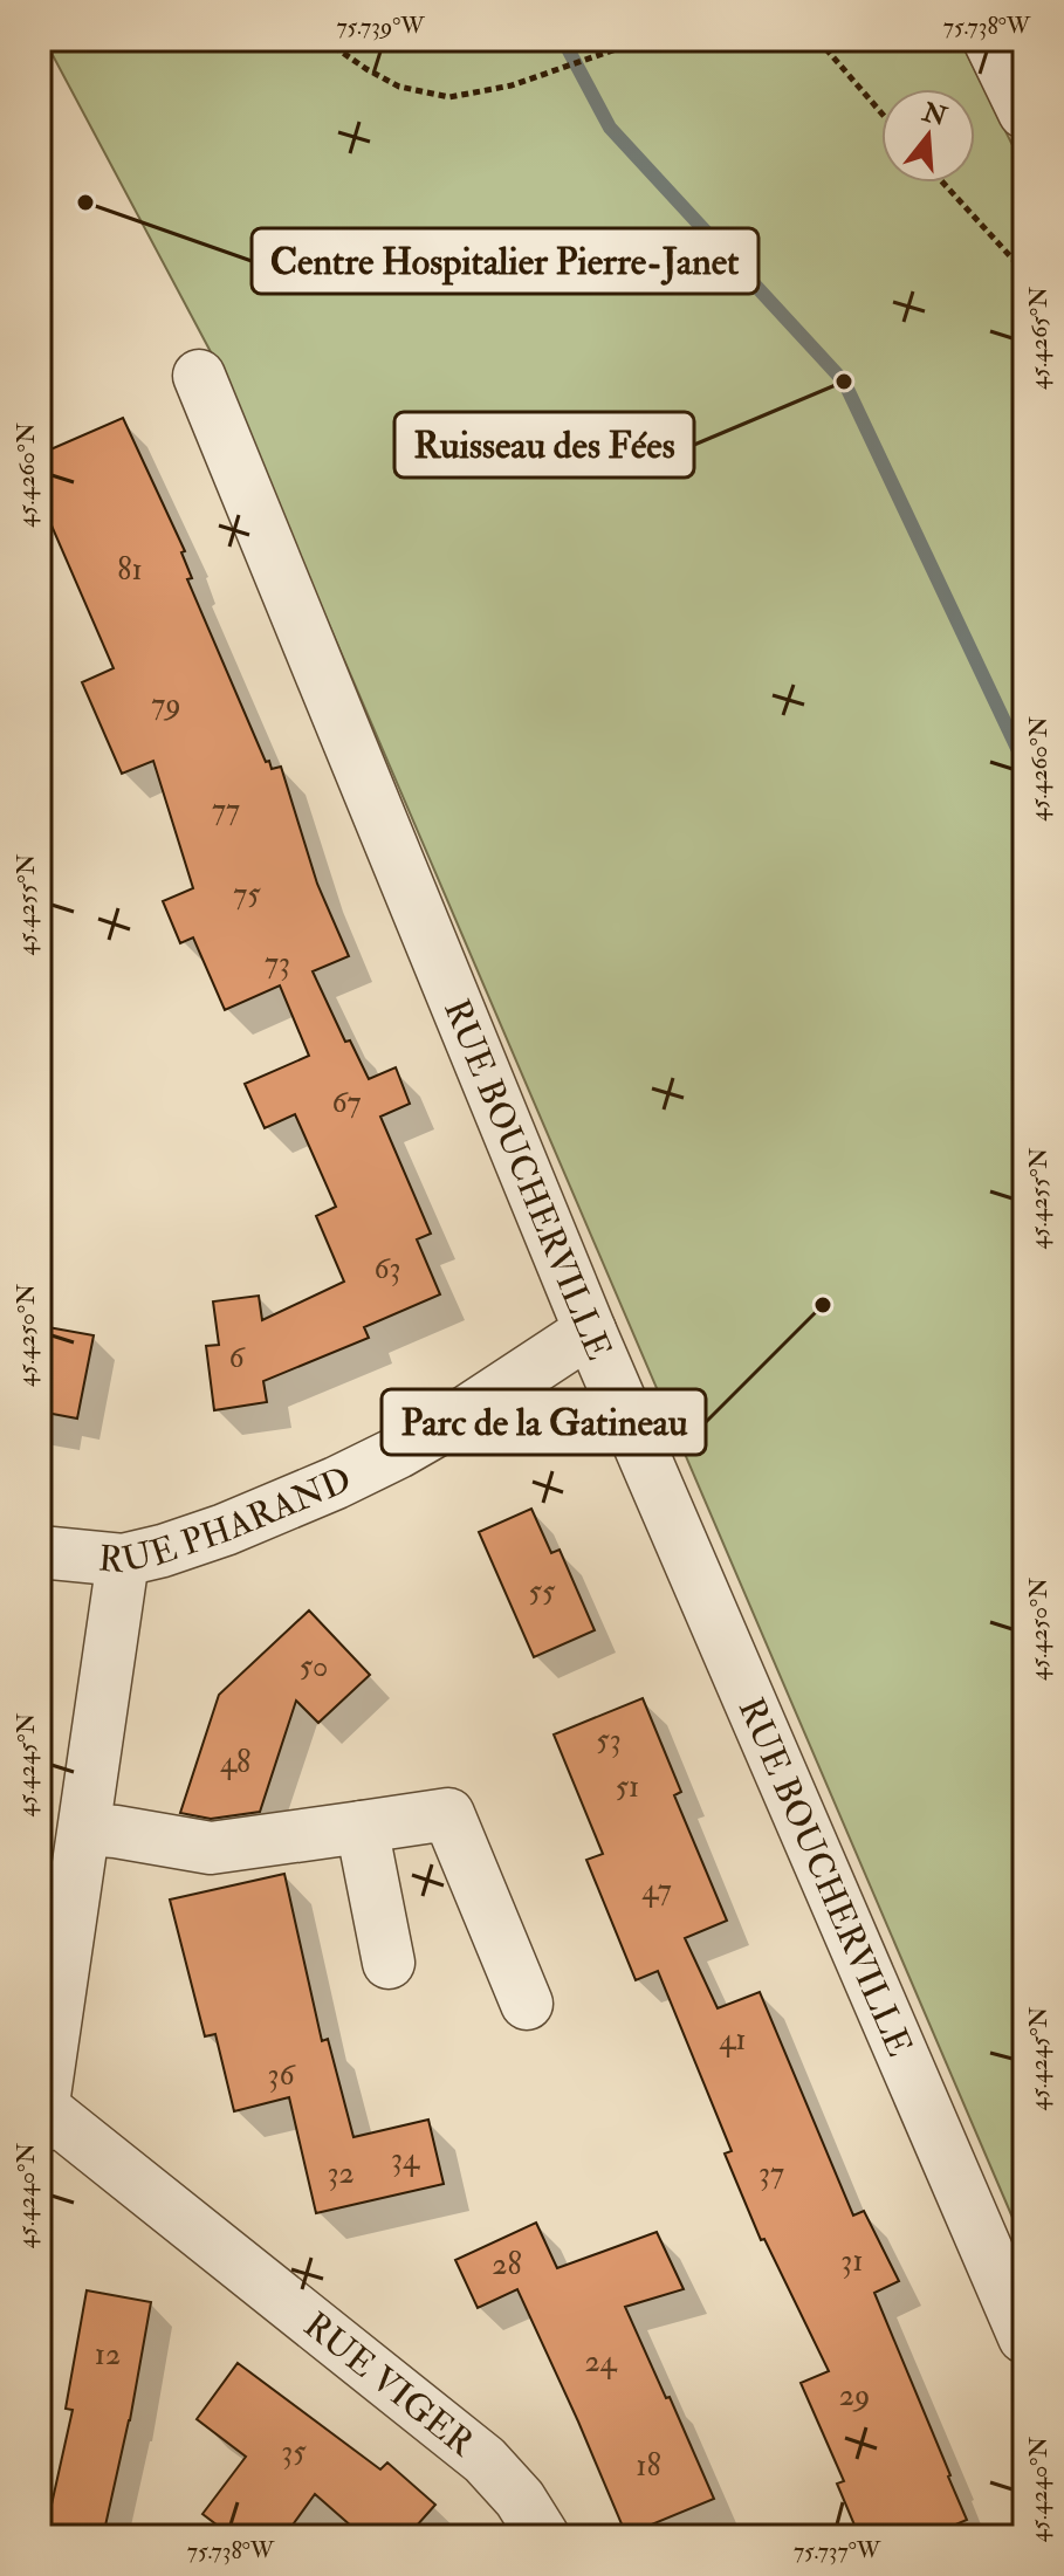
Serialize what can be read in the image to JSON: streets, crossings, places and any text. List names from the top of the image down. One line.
{"streets":{"street":["RUE BOUCHERVILLE","RUE PHARAND","RUE VIGER"]},"crossings":[["RUE BOUCHERVILLE","RUE PHARAND"]],"places":["Centre Hospitalier Pierre-Janet","Ruisseau des Fées","Parc de la Gatineau"],"house_numbers":["81","79","77","75","73","67","63","6","55","50","53","48","51","47","41","36","34","32","37","31","28","12","24","29","35","18"],"north":"top","coordinates":["75.739°W","75.738°W","45.4265°N","45.4260°N","45.4255°N","45.4250°N","45.4245°N","45.4240°N","75.737°W"]}
